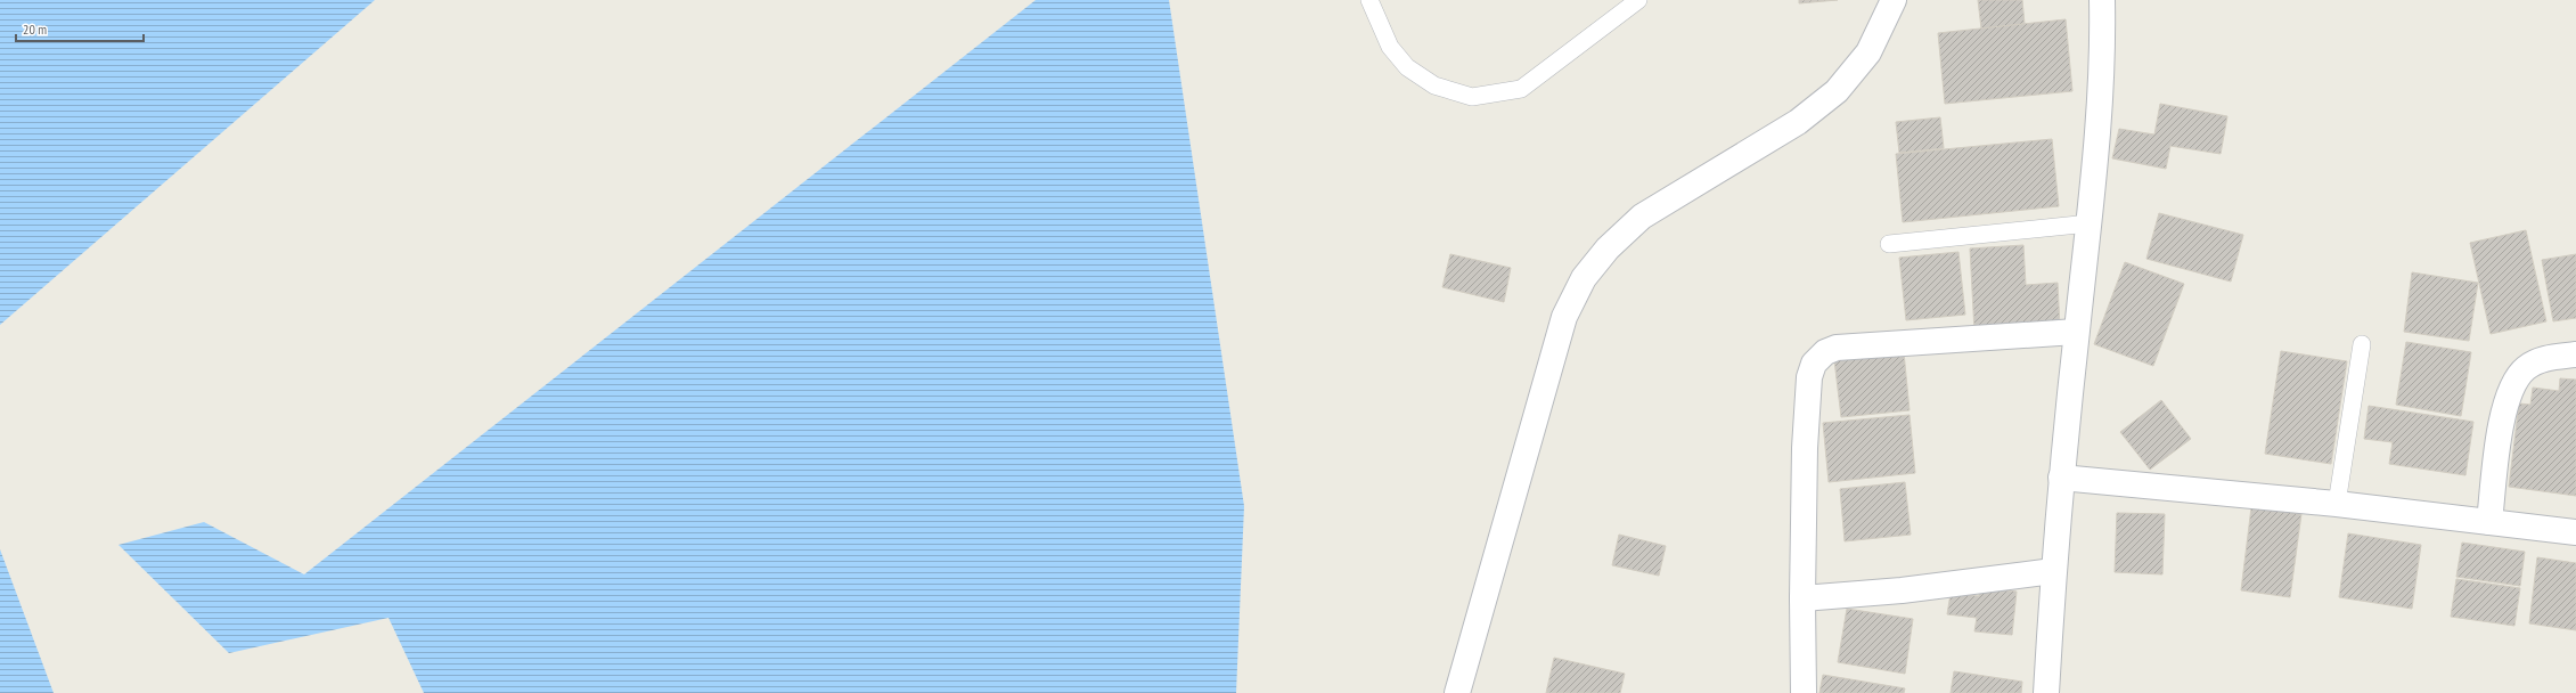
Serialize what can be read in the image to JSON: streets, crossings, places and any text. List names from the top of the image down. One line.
{"scale_bar":"20 m"}
